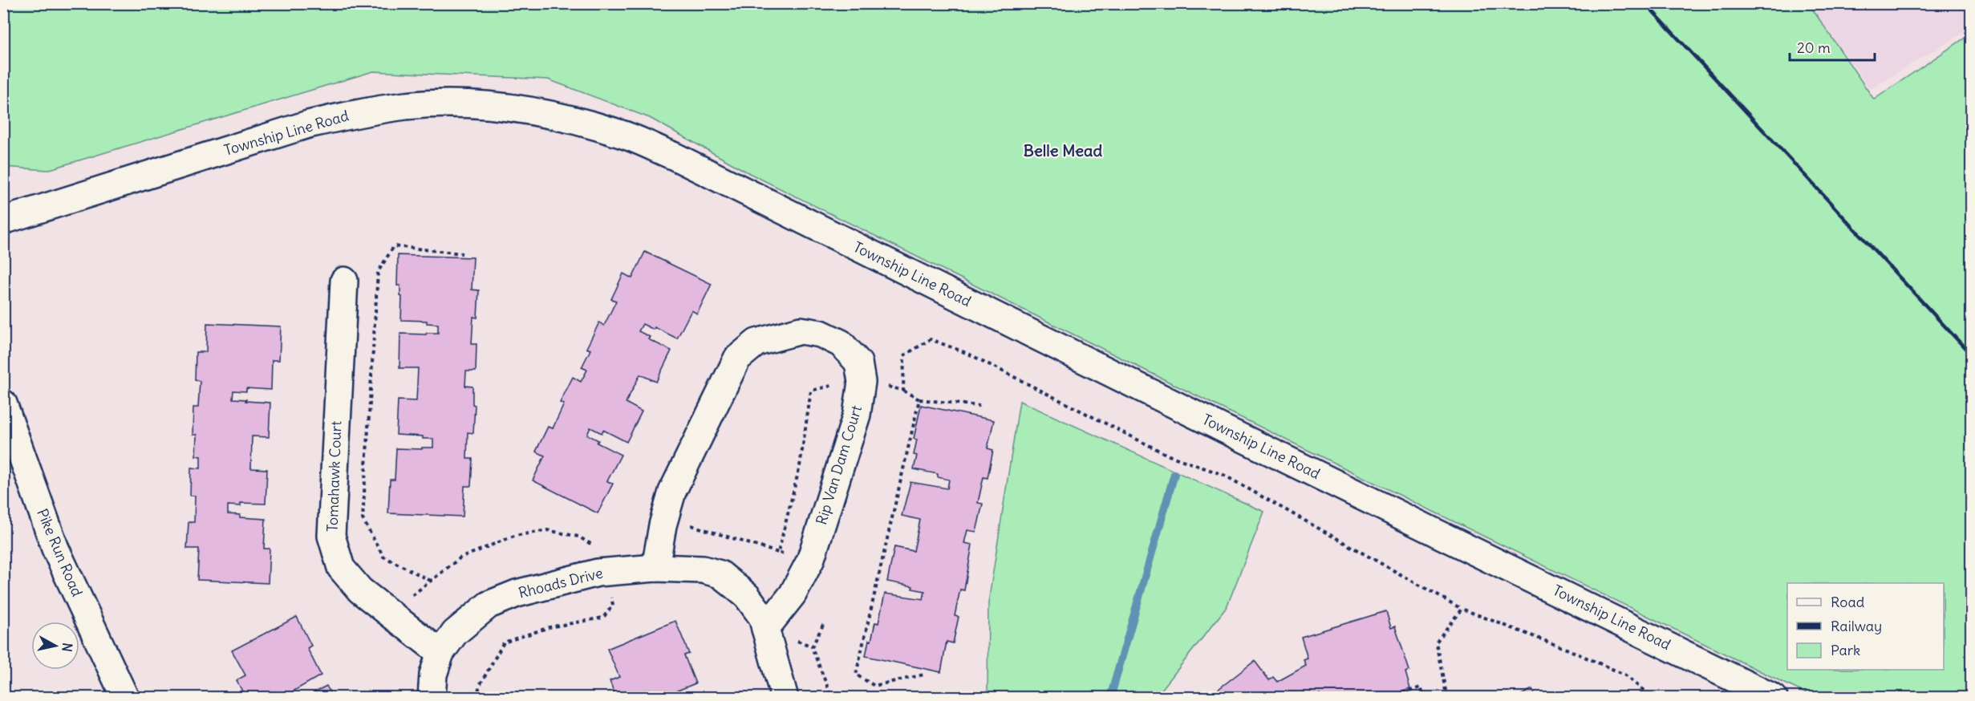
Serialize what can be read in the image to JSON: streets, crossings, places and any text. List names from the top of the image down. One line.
{"streets":{"street":["Township Line Road","Rip Van Dam Court","Tomahawk Court","Pike Run Road","Rhoads Drive"]},"crossings":[["Rip Van Dam Court","Rhoads Drive"],["Tomahawk Court","Rhoads Drive"]],"districts":["Belle Mead"],"legend":["Road","Railway","Park"],"scale_bar":"20 m","north":"right"}
